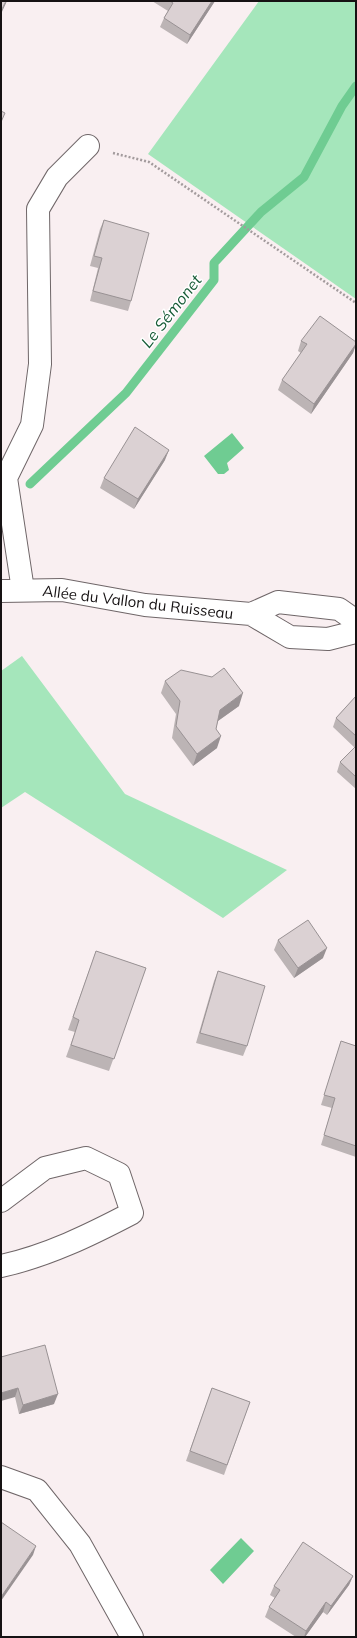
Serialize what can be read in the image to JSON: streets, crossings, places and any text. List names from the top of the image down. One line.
{"streets":{"street":["Allée du Vallon du Ruisseau"]},"water":["Le Sémonet"]}
